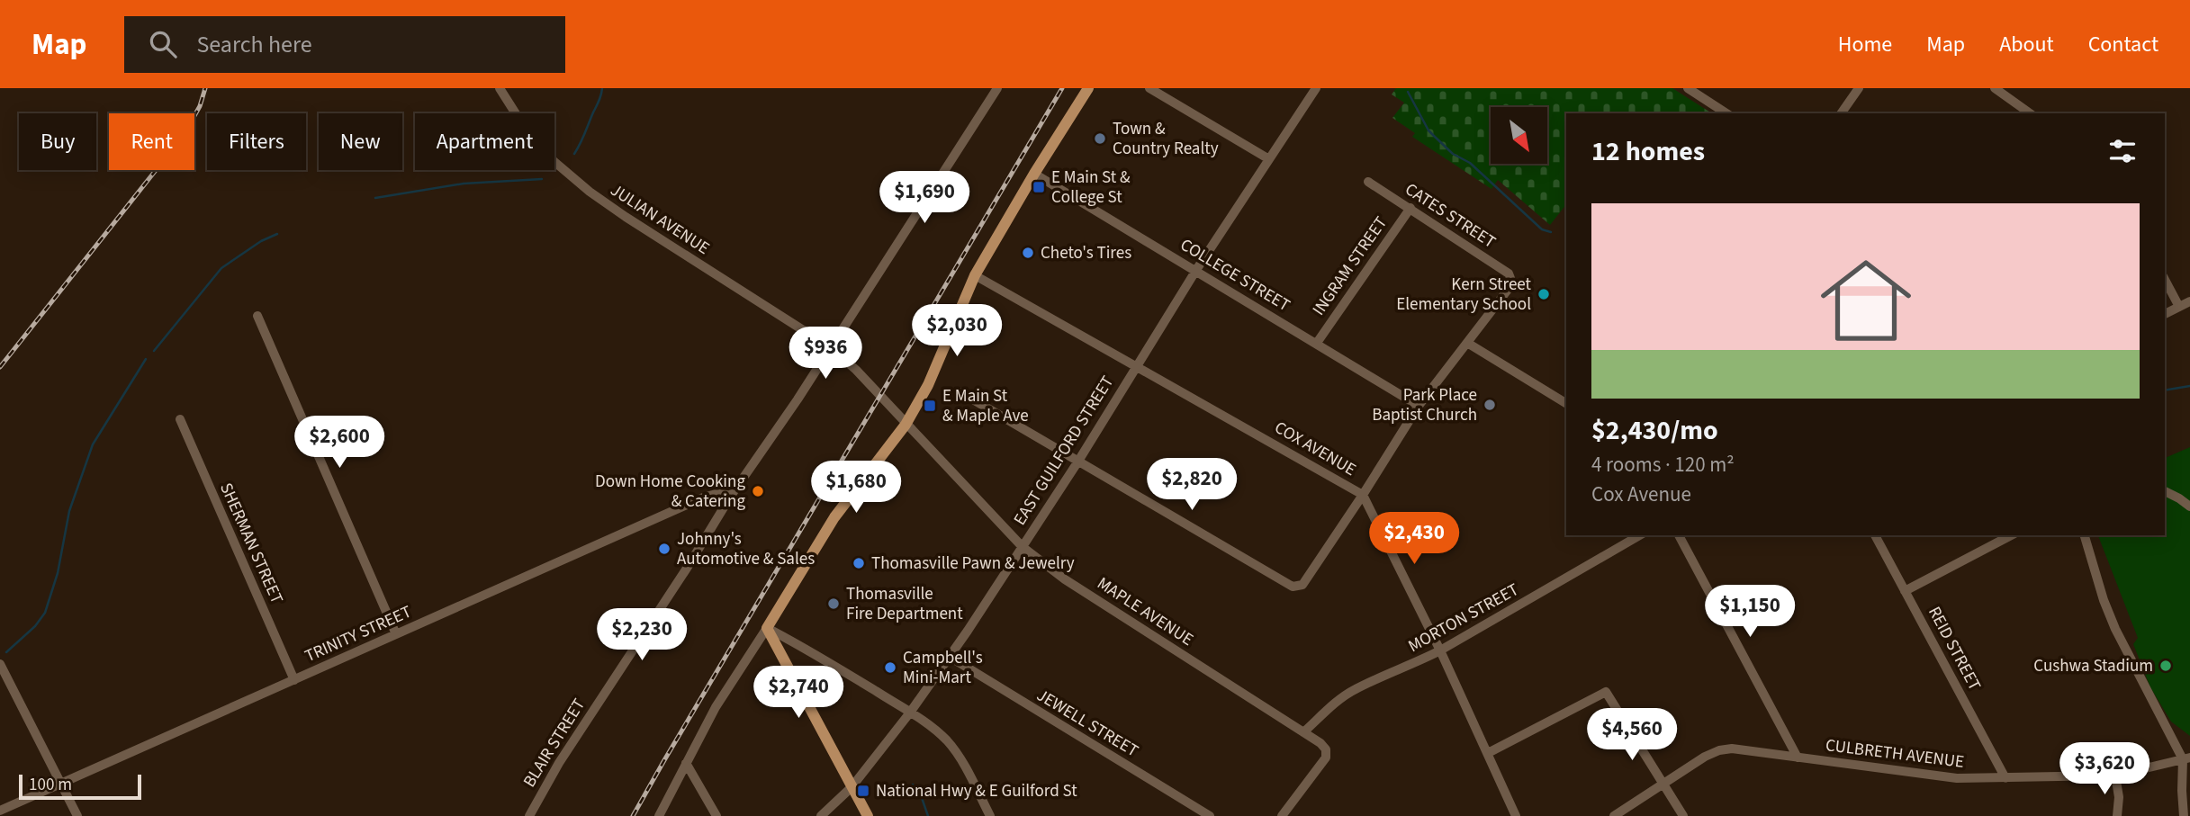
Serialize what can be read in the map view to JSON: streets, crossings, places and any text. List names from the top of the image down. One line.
{"streets":{"street":["CATES STREET","JULIAN AVENUE","INGRAM STREET","COLLEGE STREET","COX AVENUE","EAST GUILFORD STREET","SHERMAN STREET","MAPLE AVENUE","MORTON STREET","TRINITY STREET","REID STREET","JEWELL STREET","BLAIR STREET","CULBRETH AVENUE"]},"crossings":[["CATES STREET","INGRAM STREET"],["JULIAN AVENUE","MAPLE AVENUE"],["JULIAN AVENUE","BLAIR STREET"],["INGRAM STREET","COLLEGE STREET"],["COLLEGE STREET","EAST GUILFORD STREET"],["COX AVENUE","EAST GUILFORD STREET"],["COX AVENUE","MORTON STREET"],["EAST GUILFORD STREET","MAPLE AVENUE"],["EAST GUILFORD STREET","JEWELL STREET"],["SHERMAN STREET","TRINITY STREET"],["MAPLE AVENUE","MORTON STREET"],["MAPLE AVENUE","BLAIR STREET"],["TRINITY STREET","BLAIR STREET"],["REID STREET","CULBRETH AVENUE"]],"places":{"other":["Town & Country Realty","Cheto's Tires","Kern Street Elementary School","Park Place Baptist Church","Down Home Cooking & Catering","Johnny's Automotive & Sales","Thomasville Pawn & Jewelry","Thomasville Fire Department","Cushwa Stadium","Campbell's Mini-Mart"],"transit":["E Main St & College St","E Main St & Maple Ave","National Hwy & E Guilford St"]},"scale_bar":"100 m","north":"bottom right","page":{"header":"Map","search":"Search here","nav":["Home","Map","About","Contact"],"chip":["Buy","Rent","Filters","New","Apartment"],"heading":"12 homes","price":["$1,690","$2,030","$936","$2,600","$2,820","$1,680","$2,430","$1,150","$2,230","$2,740","$4,560","$3,620"],"list":[{"name":"$2,430/mo","note":"4 rooms · 120 m² · Cox Avenue"}],"scale":"100 m"}}
